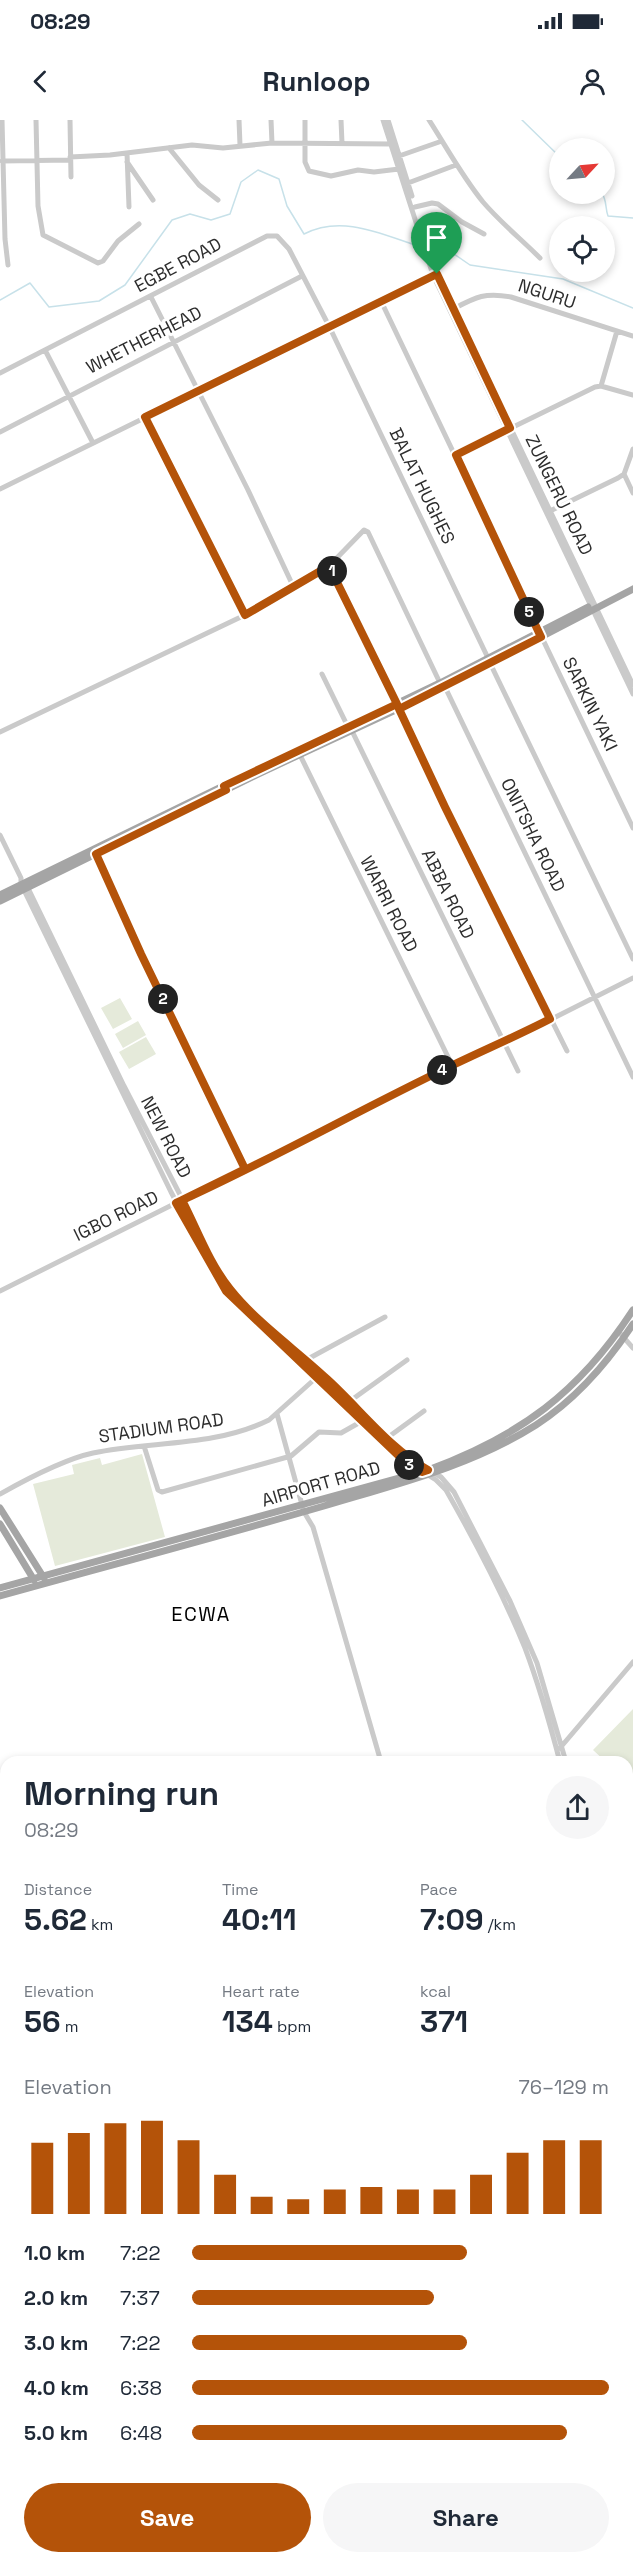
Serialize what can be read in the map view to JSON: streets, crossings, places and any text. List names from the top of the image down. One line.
{"streets":{"main road":["AIRPORT ROAD"],"street":["EGBE ROAD","NGURU","WHETHERHEAD","BALAT HUGHES","ZUNGERU ROAD","SARKIN YAKI","ONITSHA ROAD","ABBA ROAD","WARRI ROAD","NEW ROAD","IGBO ROAD","STADIUM ROAD"]},"crossings":[["EGBE ROAD","WHETHERHEAD"],["EGBE ROAD","BALAT HUGHES"],["NGURU","ZUNGERU ROAD"],["ONITSHA ROAD","IGBO ROAD"],["ABBA ROAD","IGBO ROAD"],["WARRI ROAD","IGBO ROAD"],["NEW ROAD","IGBO ROAD"],["NEW ROAD","STADIUM ROAD"],["NEW ROAD","AIRPORT ROAD"]],"districts":["ECWA"],"north":"top right","page":{"status":"08:29","header":"Runloop","pins":["1","5","2","4","3"],"heading":["Morning run","08:29"],"stats":[["Distance","5.62 km"],["Time","40:11"],["Pace","7:09 /km"],["Elevation","56 m"],["Heart rate","134 bpm"],["kcal","371"]],"chart":["Elevation","76–129 m"],"list":[{"name":"1.0 km","note":"7:22"},{"name":"2.0 km","note":"7:37"},{"name":"3.0 km","note":"7:22"},{"name":"4.0 km","note":"6:38"},{"name":"5.0 km","note":"6:48"}],"buttons":["Save","Share"]}}
